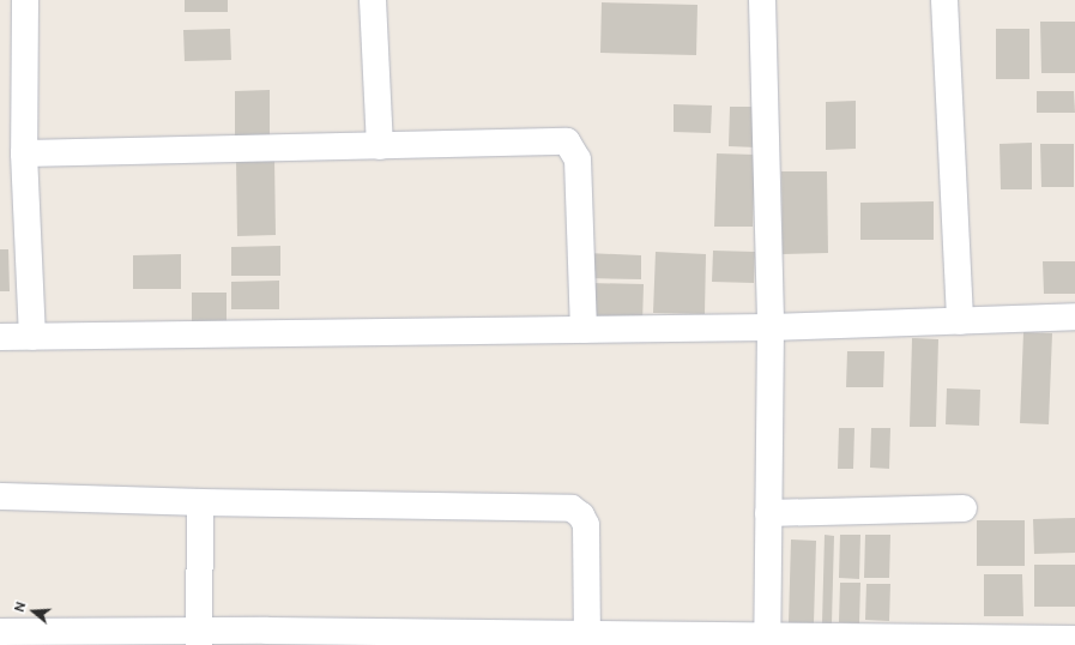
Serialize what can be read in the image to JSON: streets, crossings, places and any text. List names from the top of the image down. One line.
{"north":"left"}
